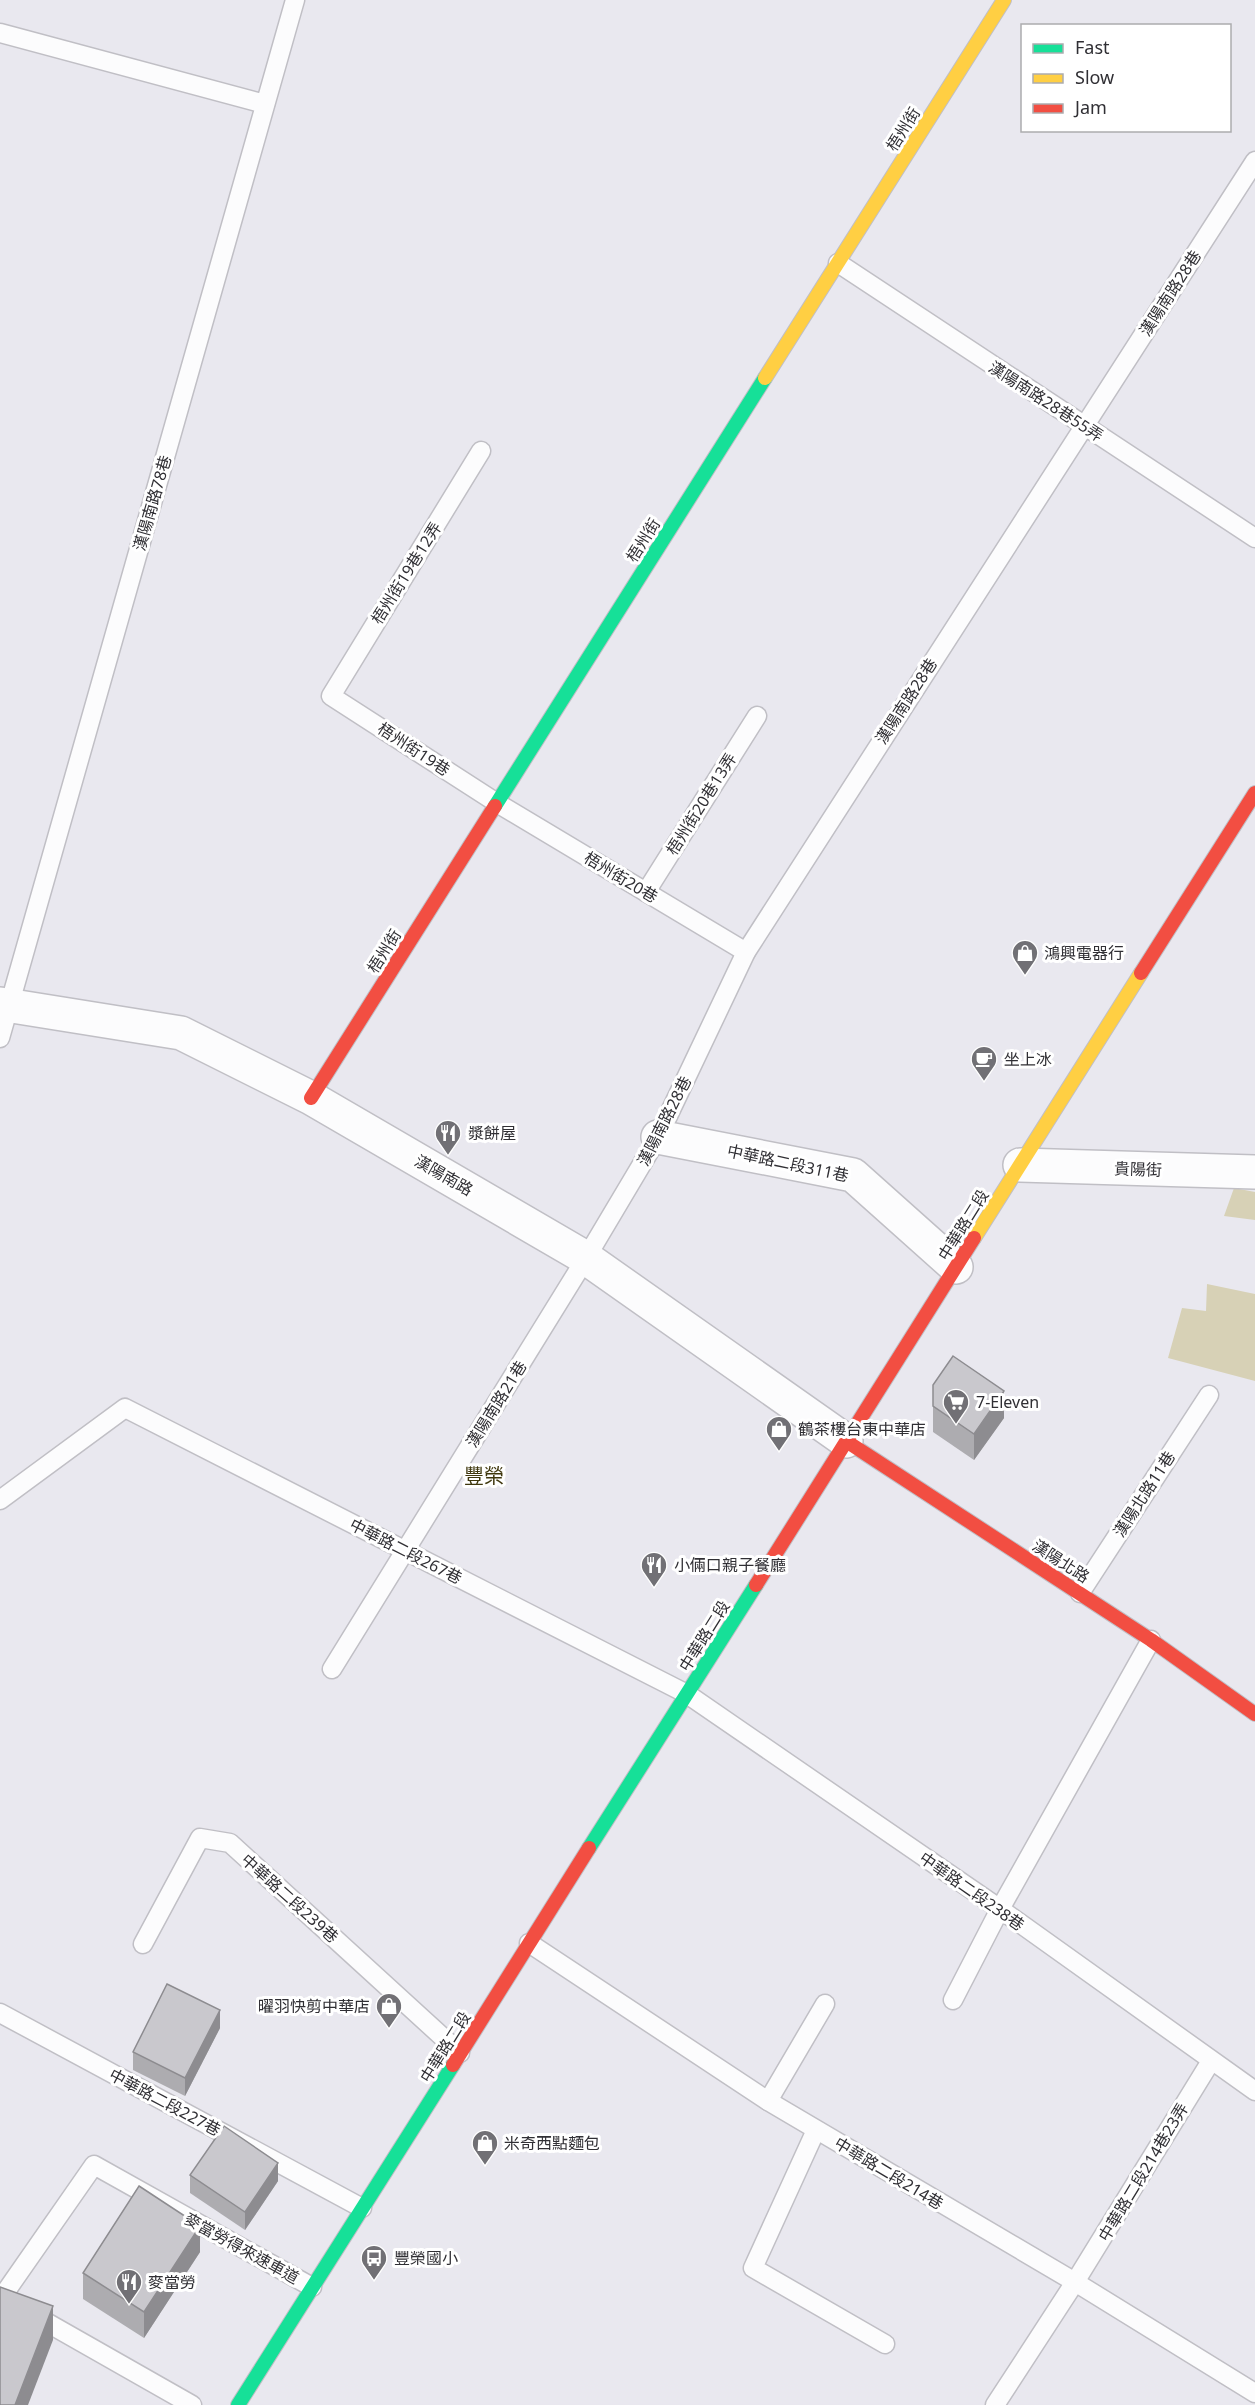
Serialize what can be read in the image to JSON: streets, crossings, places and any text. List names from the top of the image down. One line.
{"streets":{"street":["梧州街","中華路二段311巷","貴陽街","漢陽南路","中華路二段","漢陽北路"],"lane":["漢陽南路28巷","漢陽南路28巷55弄","漢陽南路78巷","梧州街19巷12弄","梧州街19巷","梧州街20巷13弄","梧州街20巷","漢陽南路21巷","漢陽北路11巷","中華路二段267巷","中華路二段238巷","中華路二段239巷","中華路二段227巷","中華路二段214巷23弄","中華路二段214巷","麥當勞得來速車道"]},"crossings":[["梧州街","漢陽南路28巷55弄"],["梧州街","梧州街19巷"],["梧州街","梧州街20巷"],["梧州街","漢陽南路"],["漢陽南路28巷","漢陽南路28巷55弄"],["漢陽南路28巷","梧州街20巷"],["漢陽南路28巷","中華路二段311巷"],["漢陽南路28巷","漢陽南路"],["漢陽南路28巷","漢陽南路21巷"],["漢陽南路78巷","漢陽南路"],["梧州街19巷12弄","梧州街19巷"],["梧州街19巷","梧州街20巷"],["梧州街20巷13弄","梧州街20巷"],["中華路二段311巷","中華路二段"],["貴陽街","中華路二段"],["漢陽南路","中華路二段"],["漢陽南路","漢陽南路21巷"],["漢陽南路","漢陽北路"],["中華路二段","中華路二段267巷"],["中華路二段","漢陽北路"],["中華路二段","中華路二段238巷"],["中華路二段","中華路二段239巷"],["中華路二段","中華路二段227巷"],["中華路二段","中華路二段214巷"],["中華路二段","麥當勞得來速車道"],["漢陽南路21巷","中華路二段267巷"],["漢陽北路11巷","漢陽北路"],["中華路二段267巷","中華路二段238巷"],["中華路二段238巷","中華路二段214巷23弄"],["中華路二段214巷23弄","中華路二段214巷"]],"districts":["豐榮"],"places":{"shop":["鴻興電器行","鶴茶樓台東中華店","曜羽快剪中華店","米奇西點麵包"],"cafe":["坐上冰"],"restaurant":["漿餅屋","小倆口親子餐廳","麥當勞"],"supermarket":["7-Eleven"],"bus stop":["豐榮國小"]},"legend":["Fast","Slow","Jam"]}
